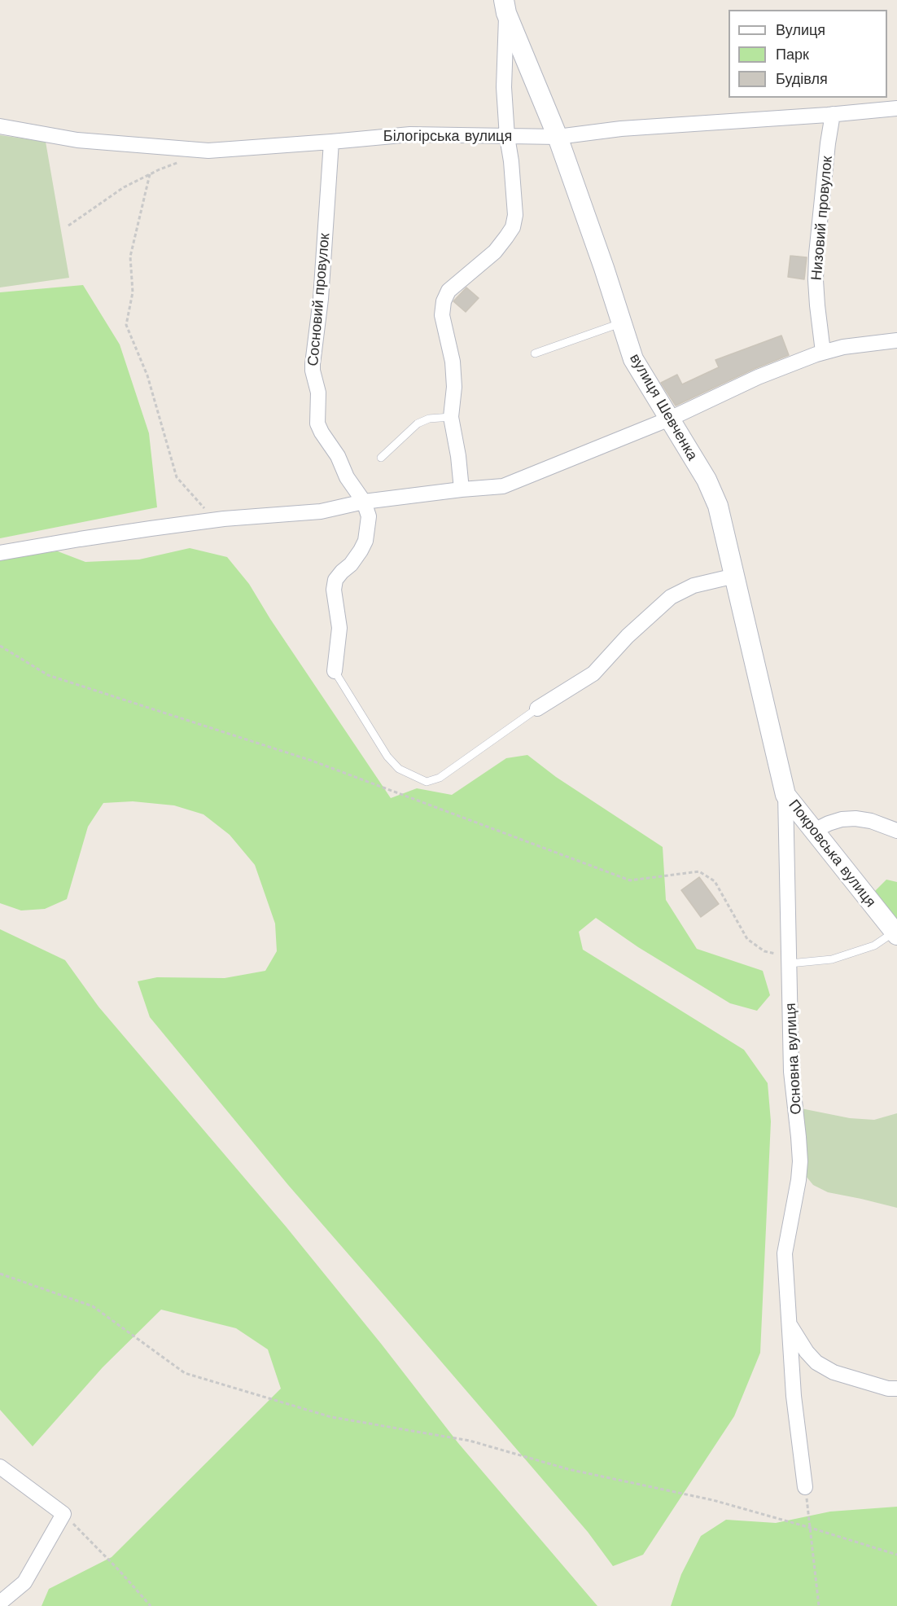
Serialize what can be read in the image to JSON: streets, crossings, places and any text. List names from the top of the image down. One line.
{"streets":{"street":["Білогірська вулиця","Низовий провулок","Сосновий провулок","вулиця Шевченка","Покровська вулиця","Основна вулиця"]},"crossings":[["Білогірська вулиця","Низовий провулок"],["Білогірська вулиця","Сосновий провулок"],["Білогірська вулиця","вулиця Шевченка"],["вулиця Шевченка","Покровська вулиця"],["вулиця Шевченка","Основна вулиця"],["Покровська вулиця","Основна вулиця"]],"legend":["Вулиця","Парк","Будівля"]}
